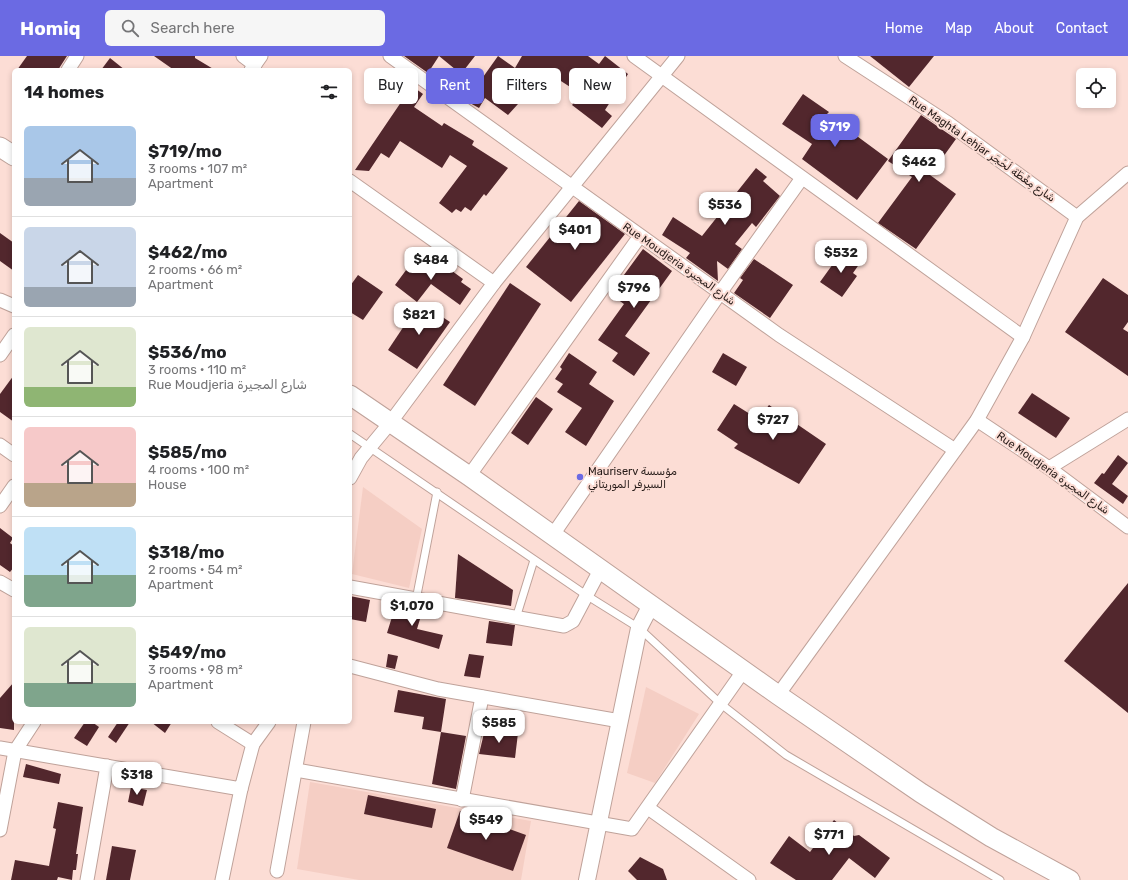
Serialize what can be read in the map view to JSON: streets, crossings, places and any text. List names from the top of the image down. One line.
{"streets":{"street":["Rue Maghta Lehjar شارع مِغْطَة لَحْجَر","Rue Moudjeria شارع المجيرة"]},"places":["Mauriserv مؤسسة السيرفر الموريتاني"],"page":{"header":"Homiq","search":"Search here","nav":["Home","Map","About","Contact"],"chip":["Buy","Rent","Filters","New"],"heading":"14 homes","price":["$719","$462","$536","$401","$532","$484","$796","$821","$727","$1,070","$585","$318","$549","$771"],"list":[{"name":"$719/mo","note":"3 rooms · 107 m² · Apartment"},{"name":"$462/mo","note":"2 rooms · 66 m² · Apartment"},{"name":"$536/mo","note":"3 rooms · 110 m² · Rue Moudjeria شارع المجيرة"},{"name":"$585/mo","note":"4 rooms · 100 m² · House"},{"name":"$318/mo","note":"2 rooms · 54 m² · Apartment"},{"name":"$549/mo","note":"3 rooms · 98 m² · Apartment"}]}}
